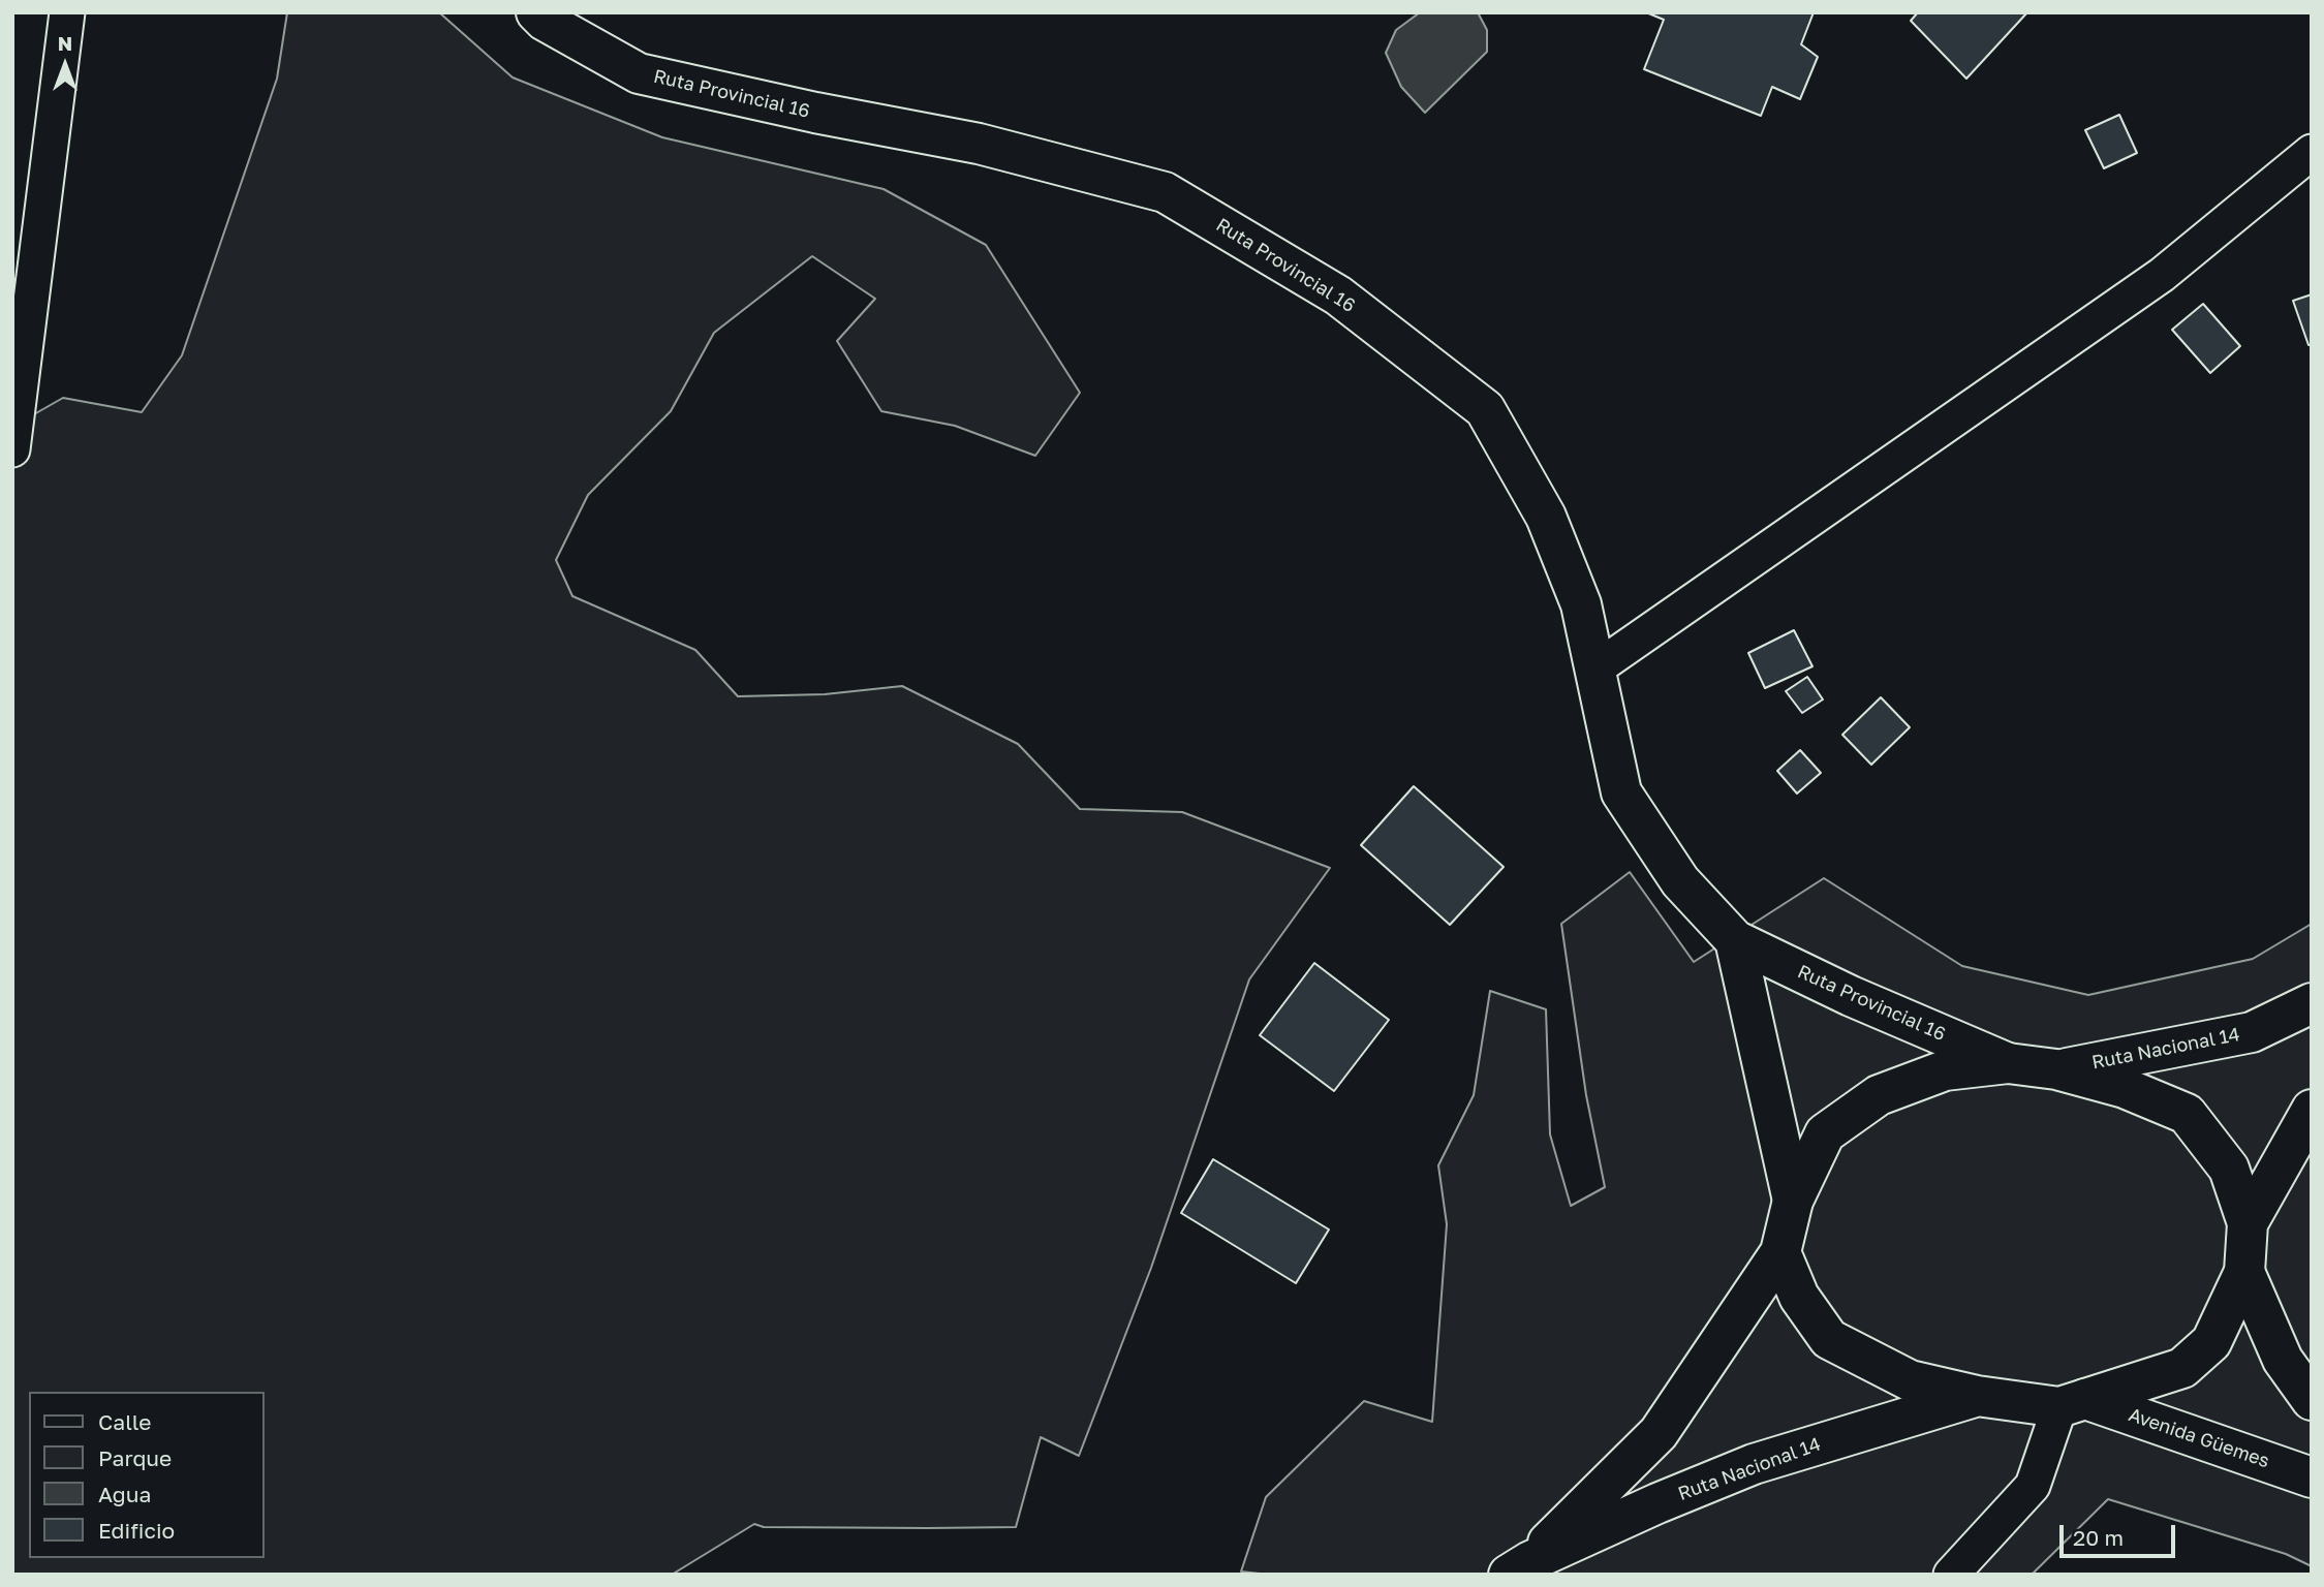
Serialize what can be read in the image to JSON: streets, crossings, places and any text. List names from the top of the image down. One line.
{"streets":{"main road":["Ruta Provincial 16","Ruta Nacional 14","Avenida Güemes"]},"legend":["Calle","Parque","Agua","Edificio"],"scale_bar":"20 m","north":"top"}
